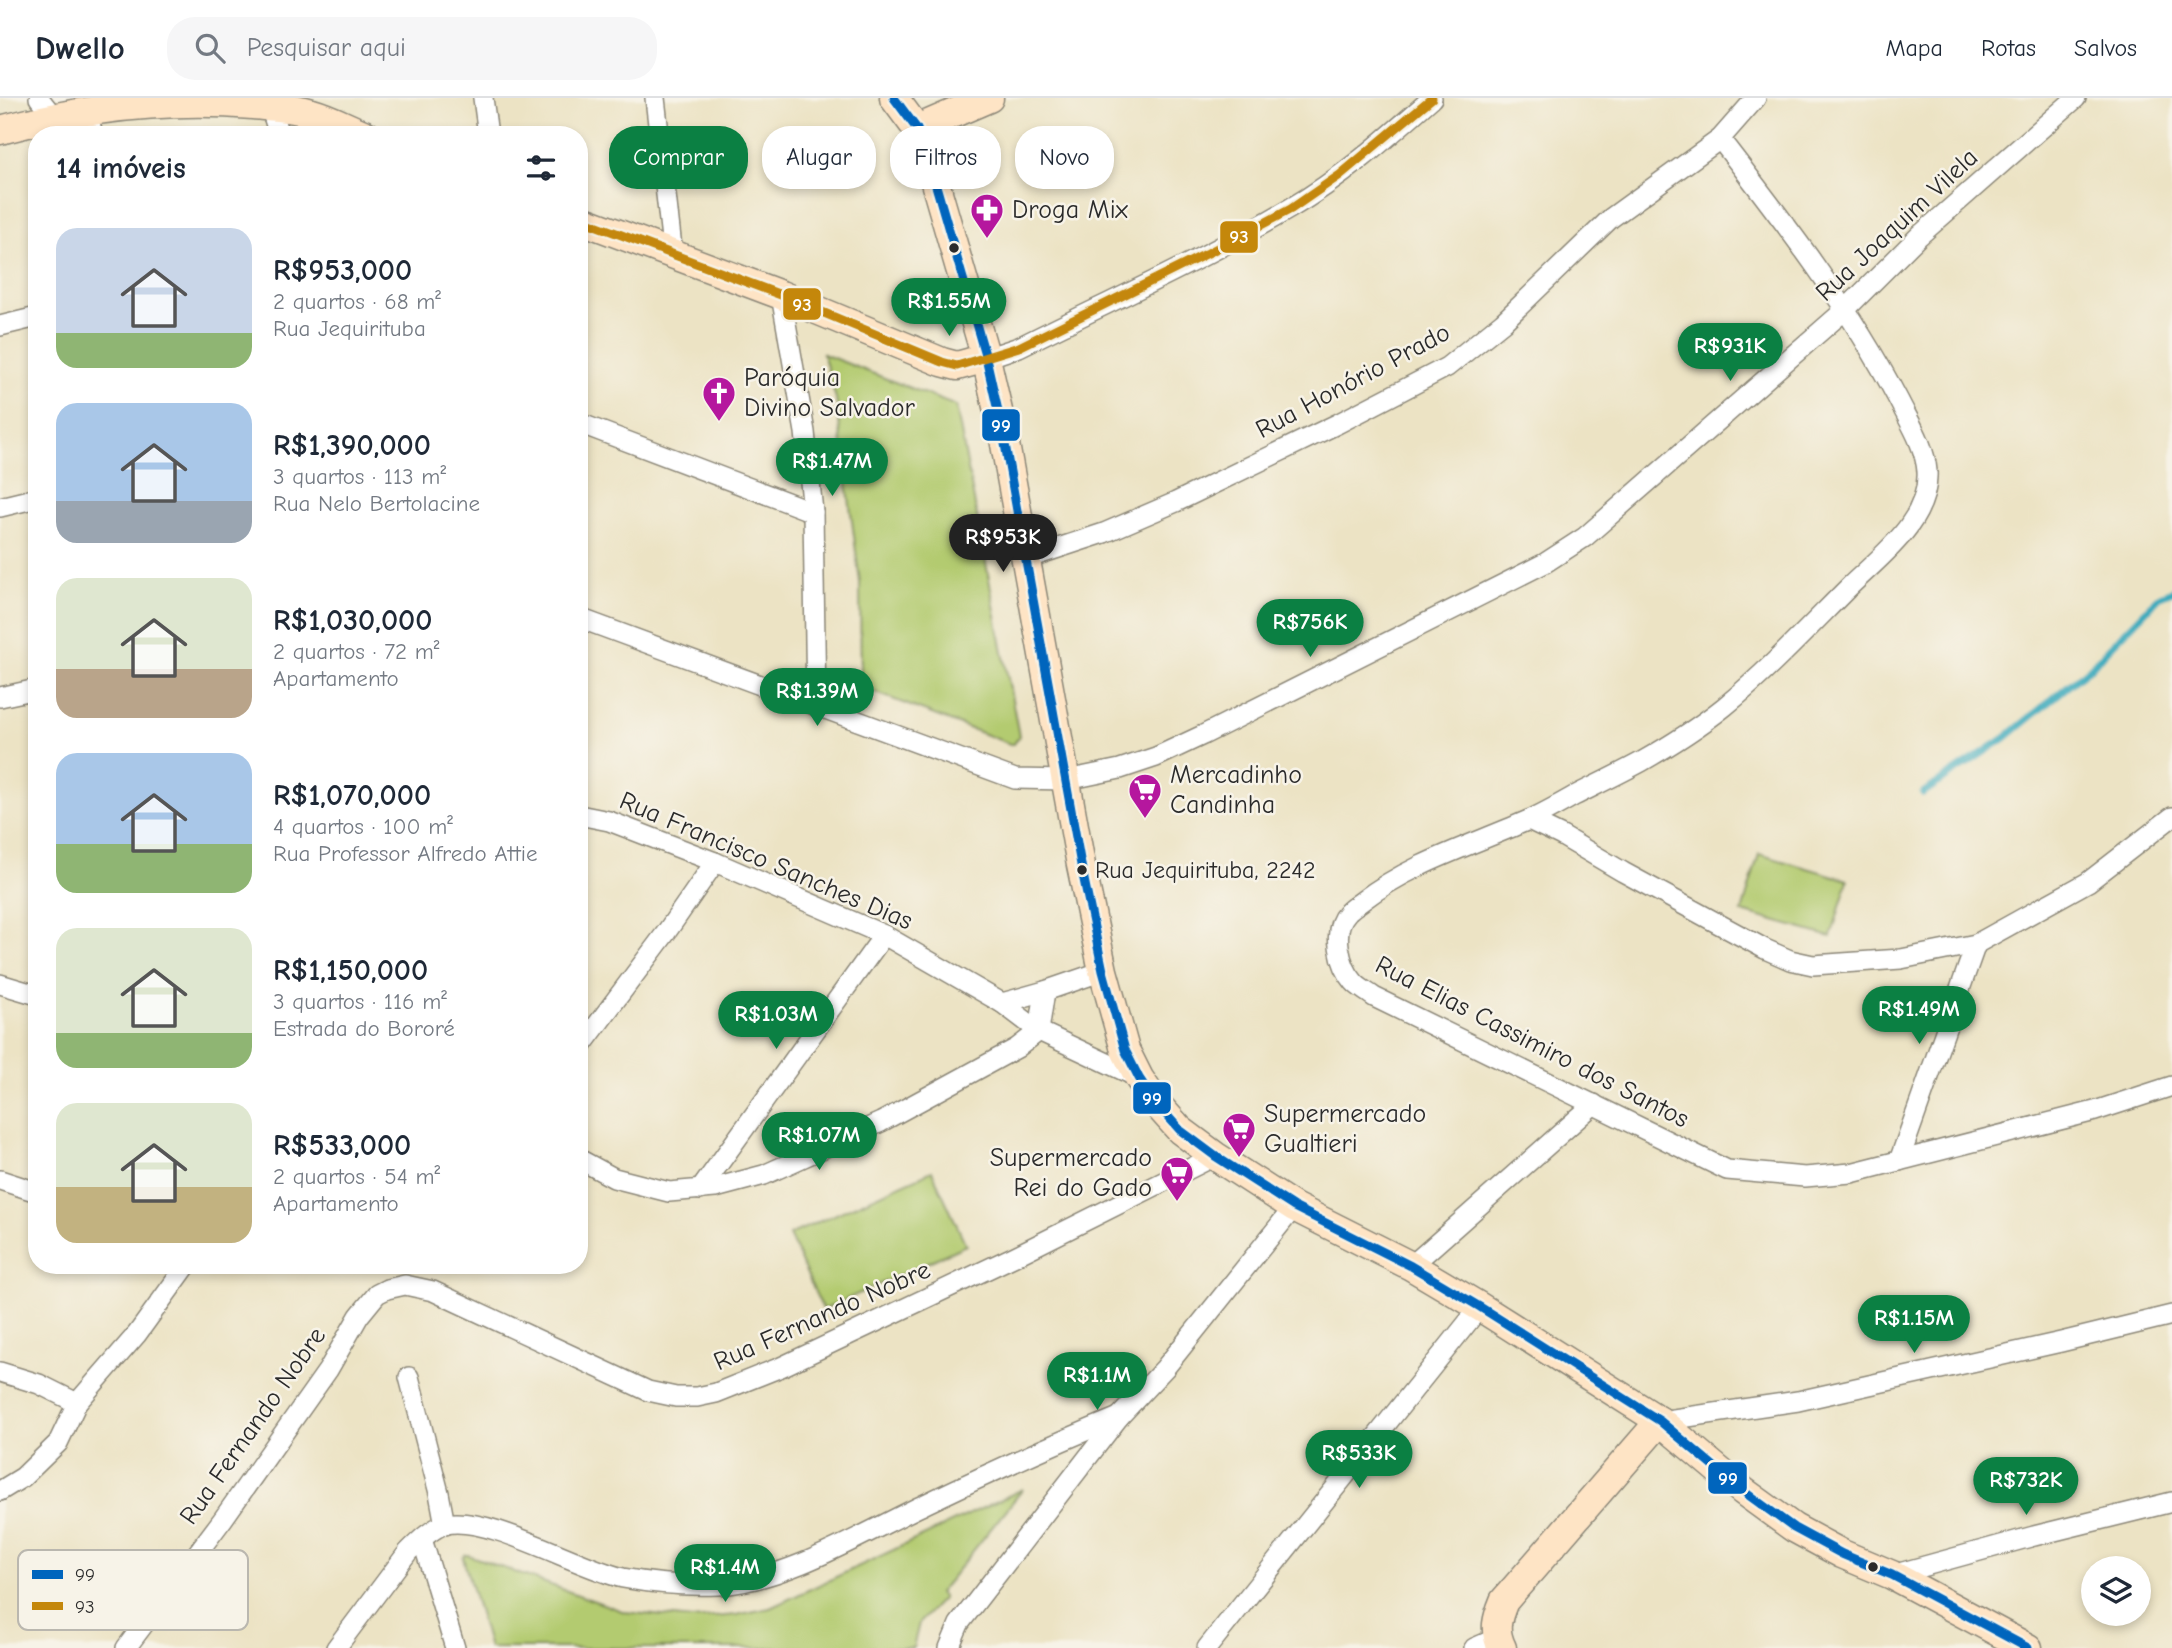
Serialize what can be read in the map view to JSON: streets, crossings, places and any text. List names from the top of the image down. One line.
{"streets":{"street":["Rua Joaquim Vilela","Rua Honório Prado","Rua Francisco Sanches Dias","Rua Elias Cassimiro dos Santos","Rua Fernando Nobre"]},"crossings":[["Rua Joaquim Vilela","Rua Elias Cassimiro dos Santos"],["Rua Honório Prado","Rua Elias Cassimiro dos Santos"]],"places":{"pharmacy":["Droga Mix"],"church":["Paróquia Divino Salvador"],"supermarket":["Mercadinho Candinha","Supermercado Gualtieri","Supermercado Rei do Gado"],"other":["Rua Jequirituba, 2242"]},"lines":["transit line 99","transit line 93"],"legend":["99","93"],"page":{"header":"Dwello","search":"Pesquisar aqui","nav":["Mapa","Rotas","Salvos"],"chip":["Comprar","Alugar","Filtros","Novo"],"heading":"14 imóveis","list":[{"name":"R$953,000","note":"2 quartos · 68 m² · Rua Jequirituba"},{"name":"R$1,390,000","note":"3 quartos · 113 m² · Rua Nelo Bertolacine"},{"name":"R$1,030,000","note":"2 quartos · 72 m² · Apartamento"},{"name":"R$1,070,000","note":"4 quartos · 100 m² · Rua Professor Alfredo Attie"},{"name":"R$1,150,000","note":"3 quartos · 116 m² · Estrada do Bororé"},{"name":"R$533,000","note":"2 quartos · 54 m² · Apartamento"}],"price":["R$1.55M","R$931K","R$1.47M","R$953K","R$756K","R$1.39M","R$1.49M","R$1.03M","R$1.07M","R$1.15M","R$1.1M","R$533K","R$732K","R$1.4M"]}}
